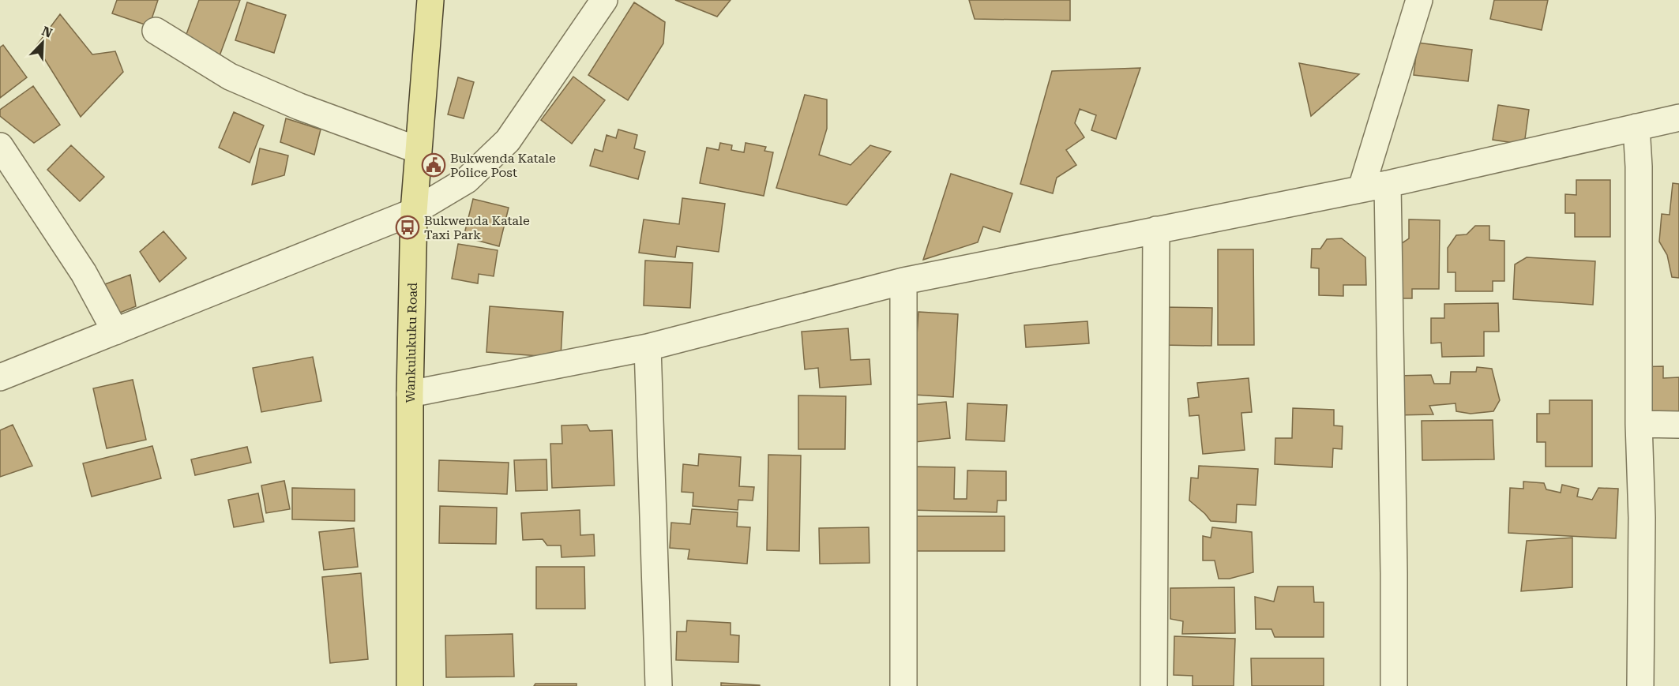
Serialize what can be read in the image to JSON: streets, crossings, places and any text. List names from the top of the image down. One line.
{"streets":{"main road":["Wankulukuku Road"]},"places":{"public building":["Bukwenda Katale Police Post"],"bus stop":["Bukwenda Katale Taxi Park"]},"north":"top right"}
